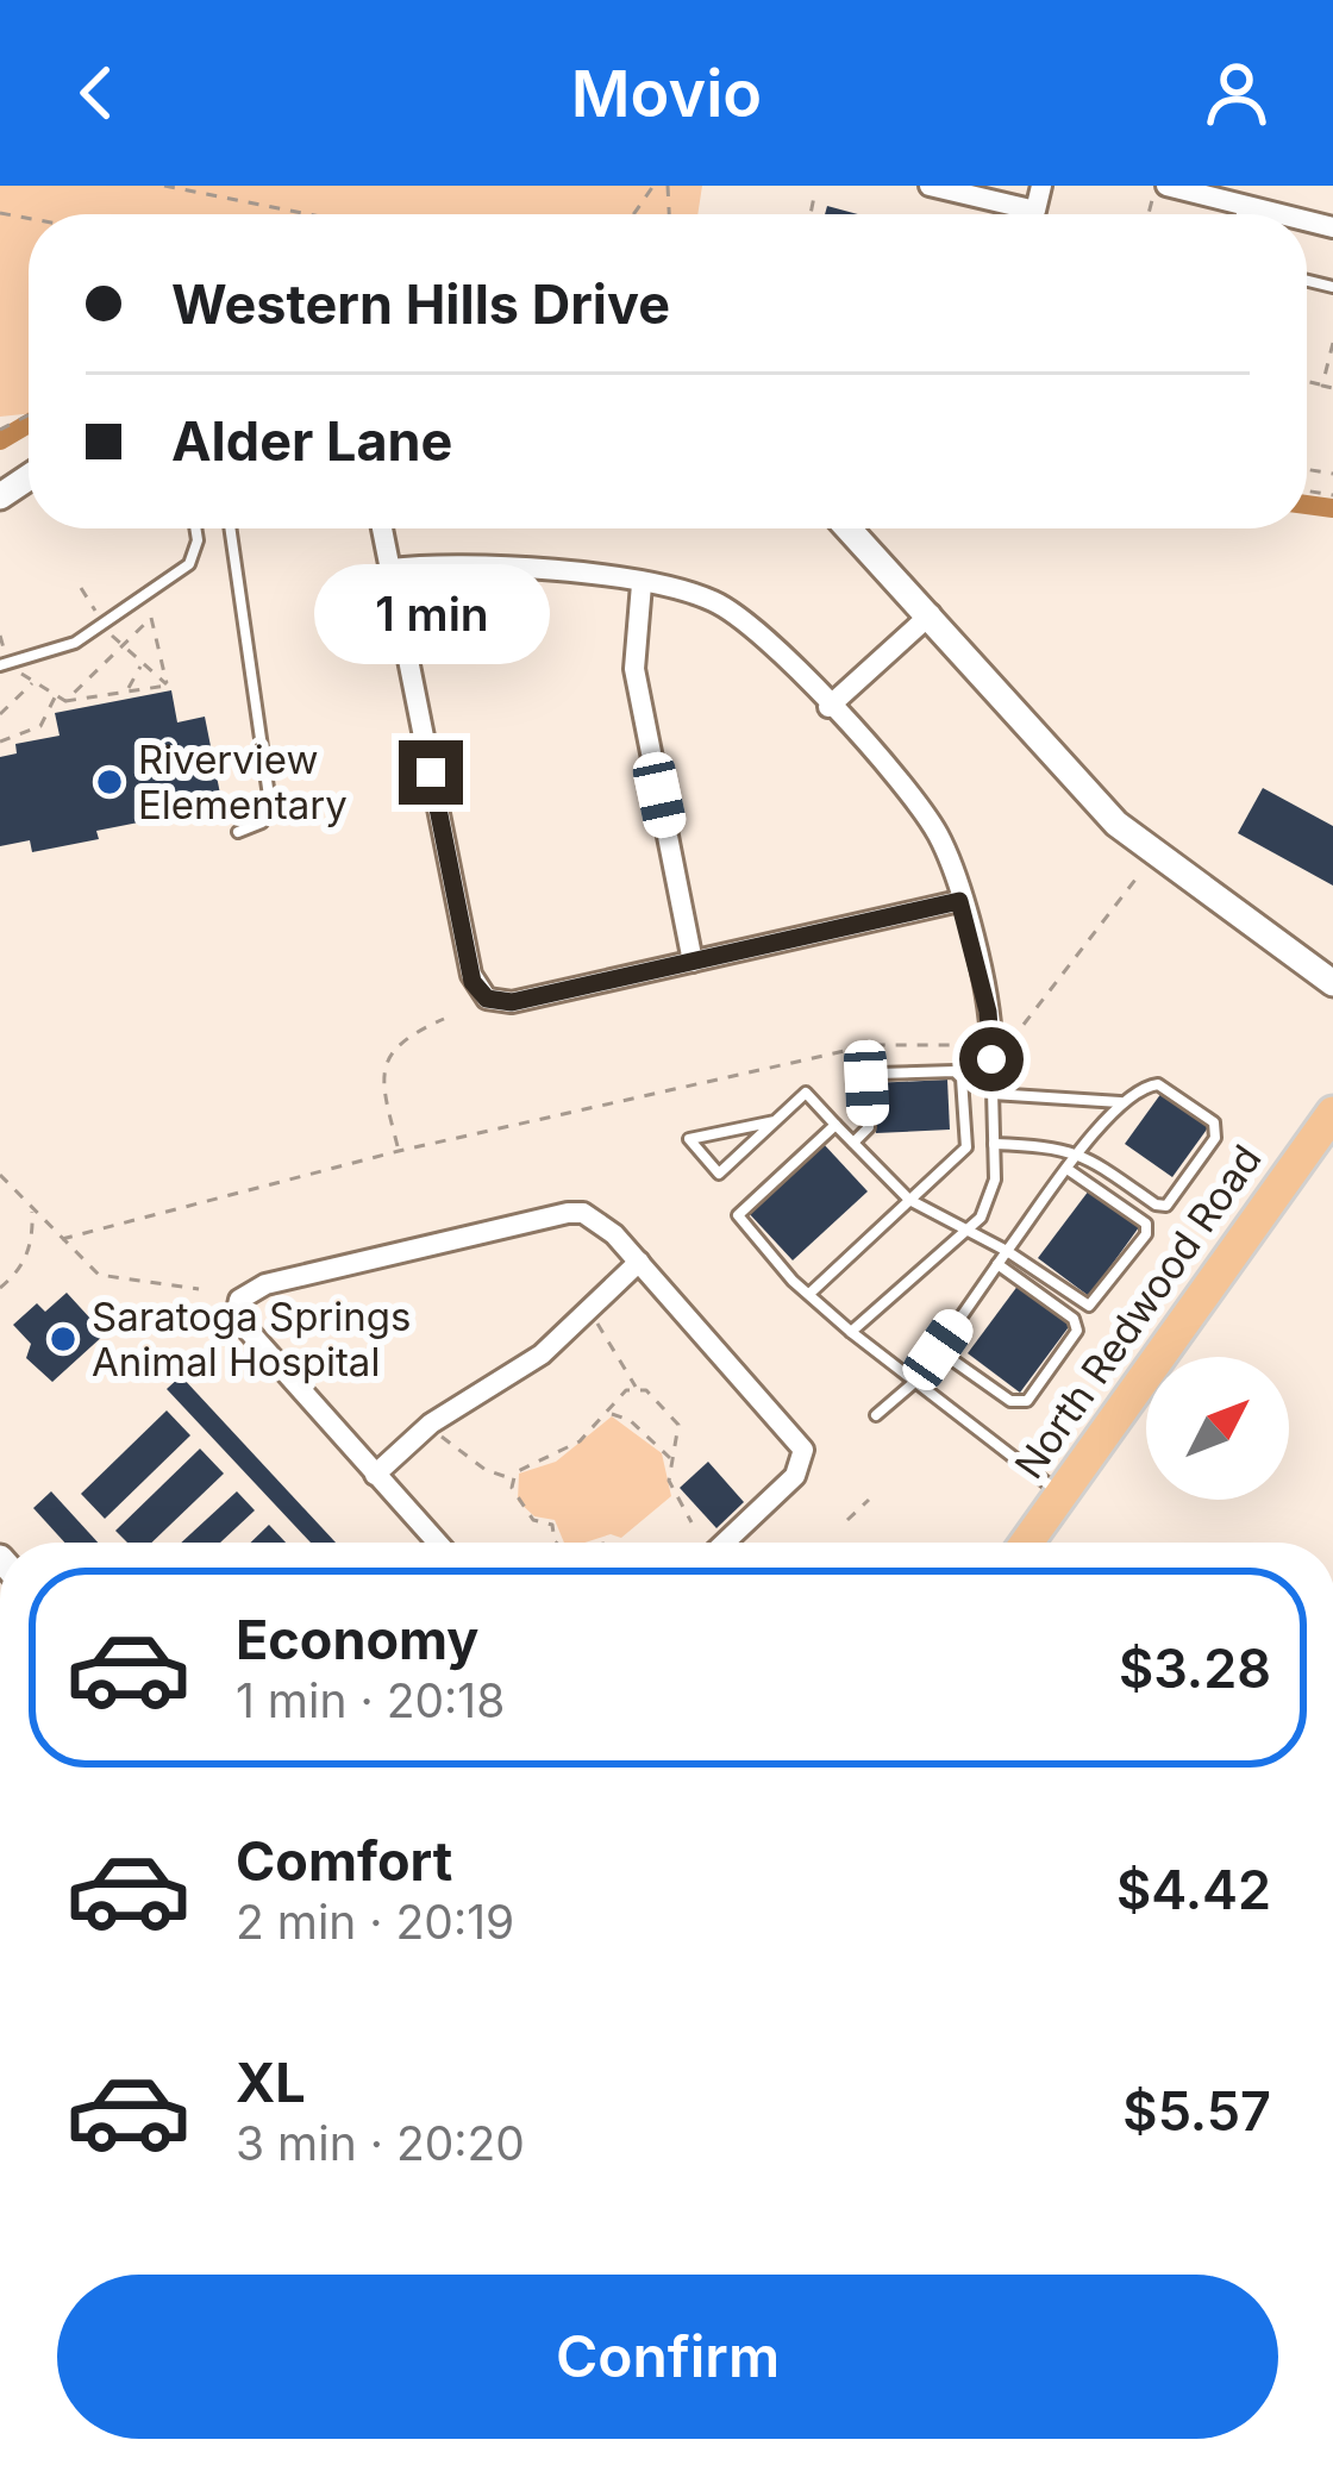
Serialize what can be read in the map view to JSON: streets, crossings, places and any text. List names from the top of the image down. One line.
{"streets":{"main road":["North Redwood Road"]},"places":["Riverview Elementary","Saratoga Springs Animal Hospital"],"north":"top right","page":{"header":"Movio","banner":["Western Hills Drive","Alder Lane"],"bubble":"1 min","list":[{"name":"Economy","note":"1 min · 20:18","value":"$3.28"},{"name":"Comfort","note":"2 min · 20:19","value":"$4.42"},{"name":"XL","note":"3 min · 20:20","value":"$5.57"}],"buttons":"Confirm"}}
